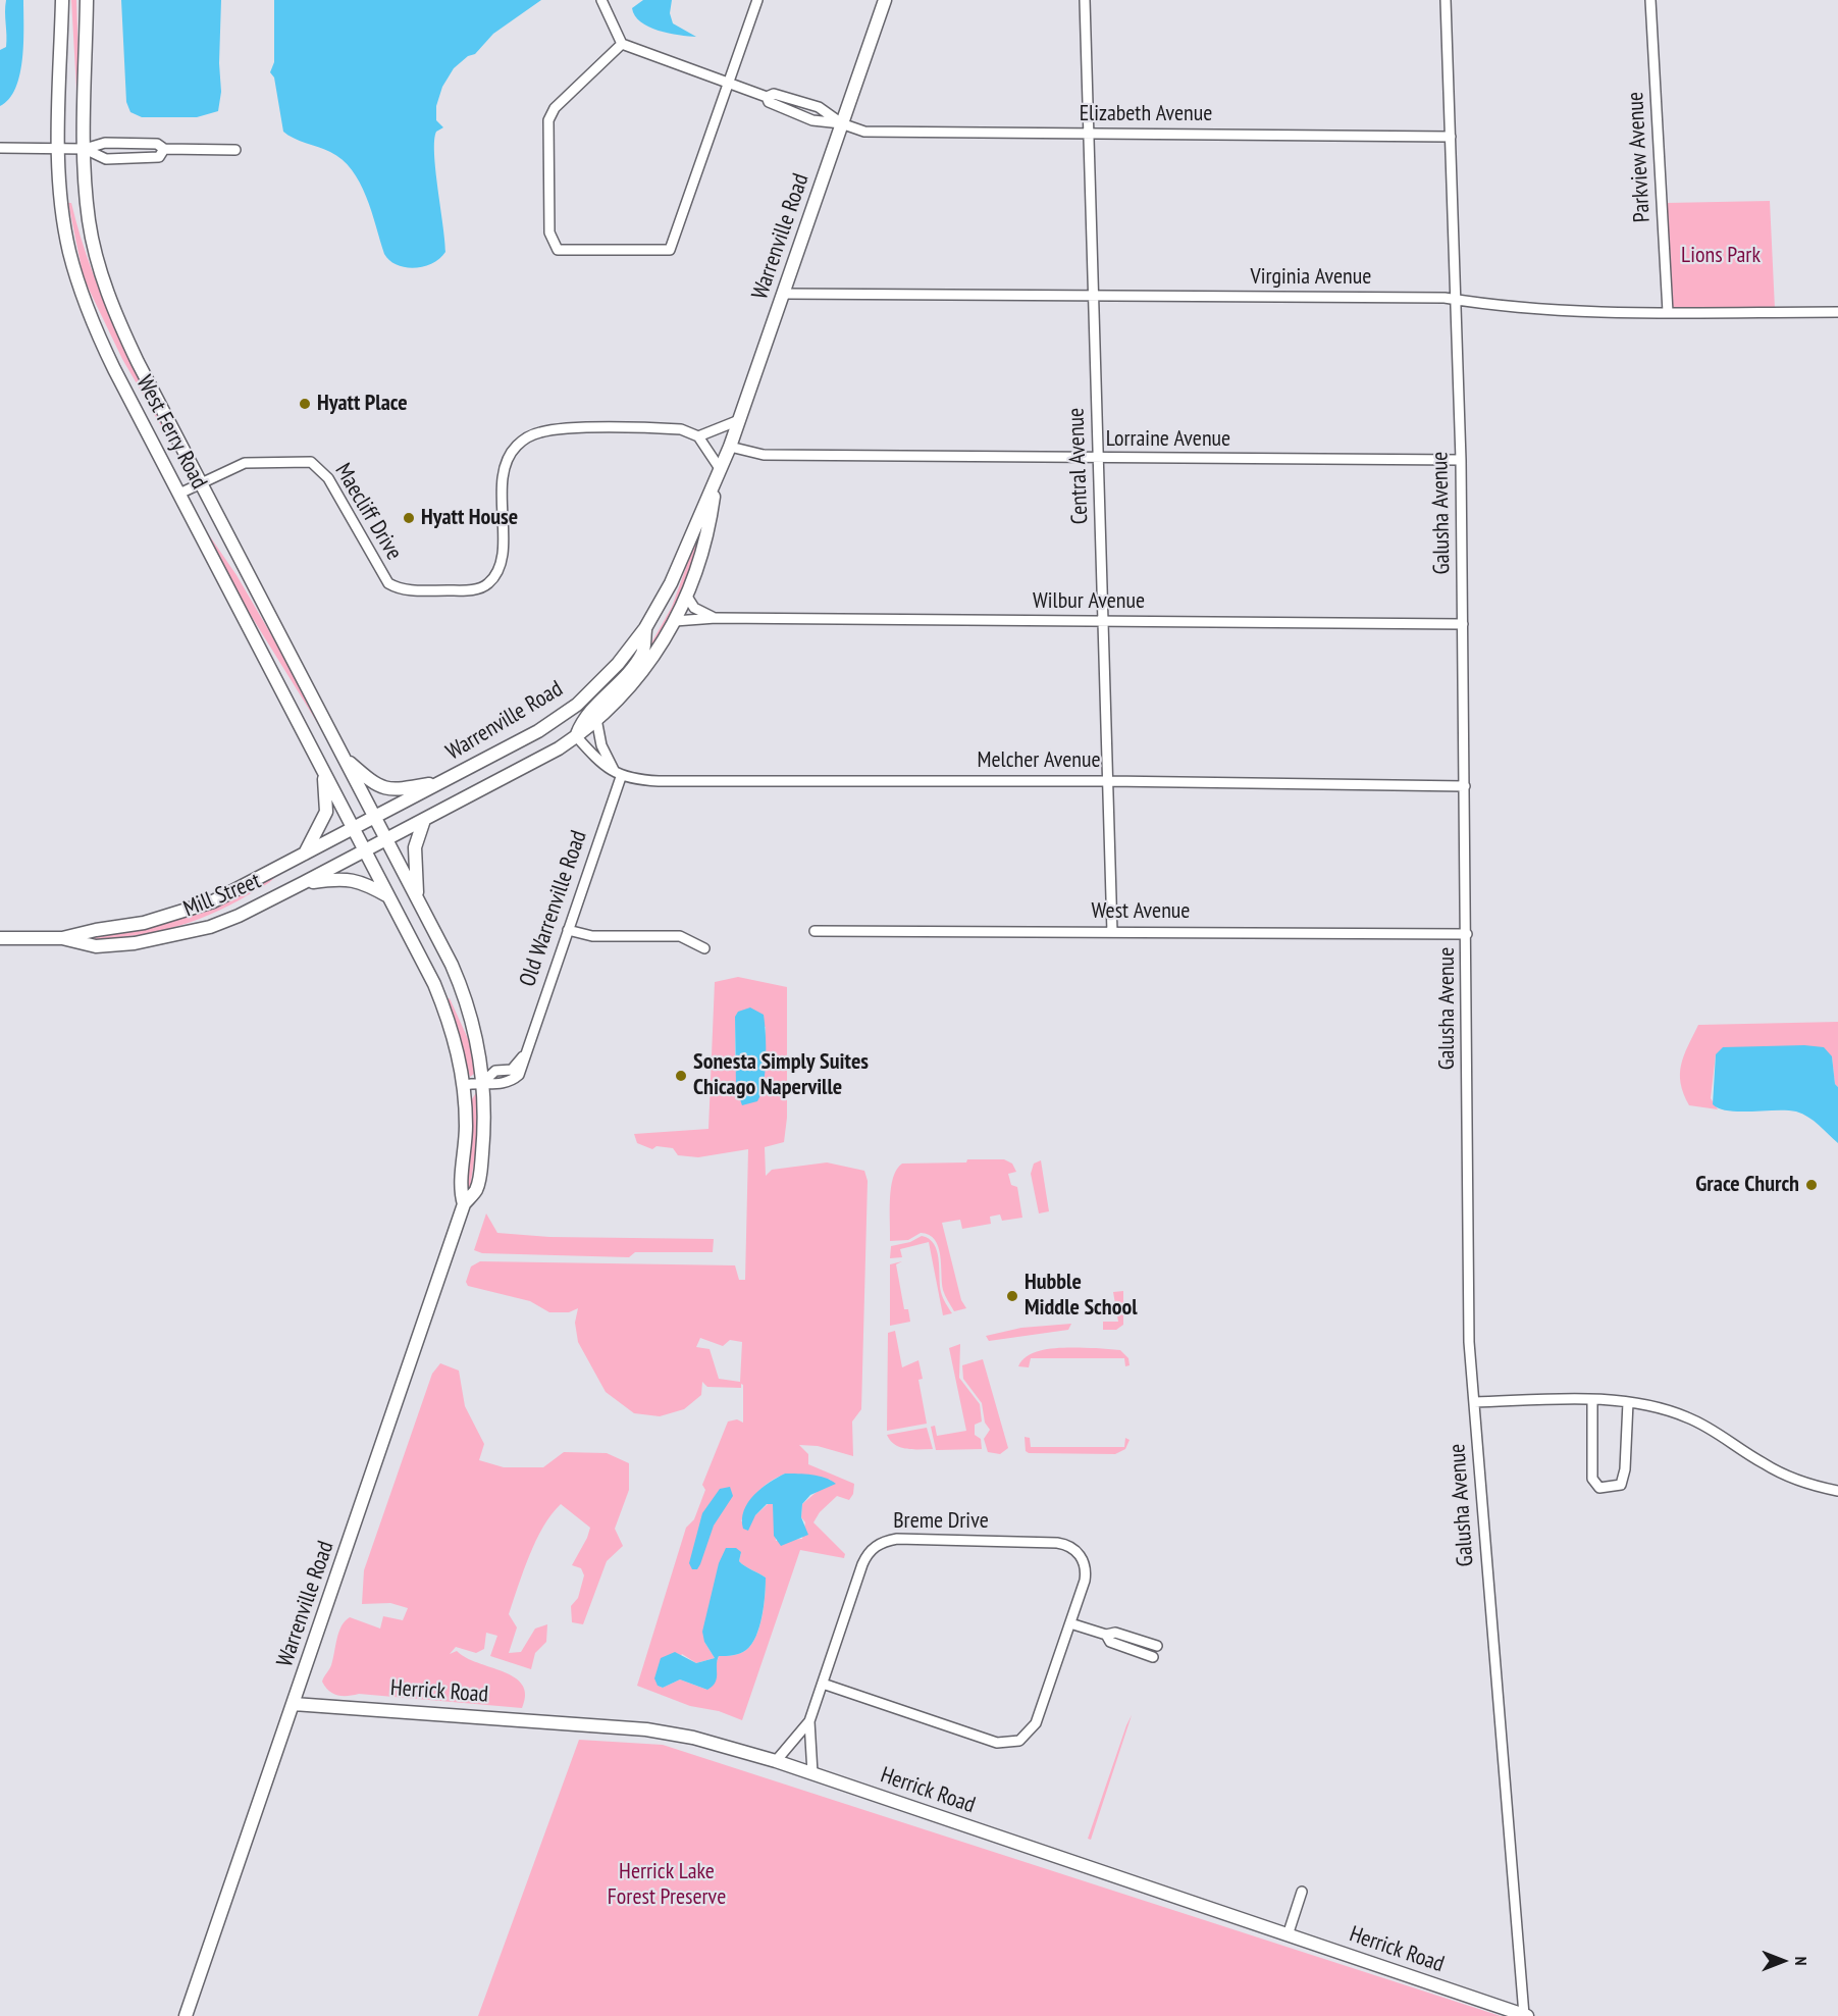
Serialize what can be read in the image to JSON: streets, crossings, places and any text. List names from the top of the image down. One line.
{"streets":{"main road":["Warrenville Road","West Ferry Road","Mill Street","Herrick Road"],"street":["Elizabeth Avenue","Parkview Avenue","Virginia Avenue","Lorraine Avenue","Central Avenue","Maecliff Drive","Galusha Avenue","Wilbur Avenue","Melcher Avenue","Old Warrenville Road","West Avenue","Breme Drive"]},"crossings":[["Elizabeth Avenue","Warrenville Road"],["Elizabeth Avenue","Central Avenue"],["Elizabeth Avenue","Galusha Avenue"],["Parkview Avenue","Virginia Avenue"],["Warrenville Road","Virginia Avenue"],["Warrenville Road","West Ferry Road"],["Warrenville Road","Lorraine Avenue"],["Warrenville Road","Wilbur Avenue"],["Warrenville Road","Mill Street"],["Warrenville Road","Old Warrenville Road"],["Warrenville Road","Herrick Road"],["Virginia Avenue","Central Avenue"],["Virginia Avenue","Galusha Avenue"],["West Ferry Road","Maecliff Drive"],["West Ferry Road","Mill Street"],["Lorraine Avenue","Central Avenue"],["Lorraine Avenue","Galusha Avenue"],["Central Avenue","Wilbur Avenue"],["Central Avenue","Melcher Avenue"],["Central Avenue","West Avenue"],["Galusha Avenue","Wilbur Avenue"],["Galusha Avenue","Melcher Avenue"],["Galusha Avenue","West Avenue"],["Galusha Avenue","Herrick Road"],["Melcher Avenue","Old Warrenville Road"],["Breme Drive","Herrick Road"]],"parks":["Lions Park","Herrick Lake Forest Preserve"],"places":["Hyatt Place","Hyatt House","Sonesta Simply Suites Chicago Naperville","Grace Church","Hubble Middle School"],"north":"right"}
